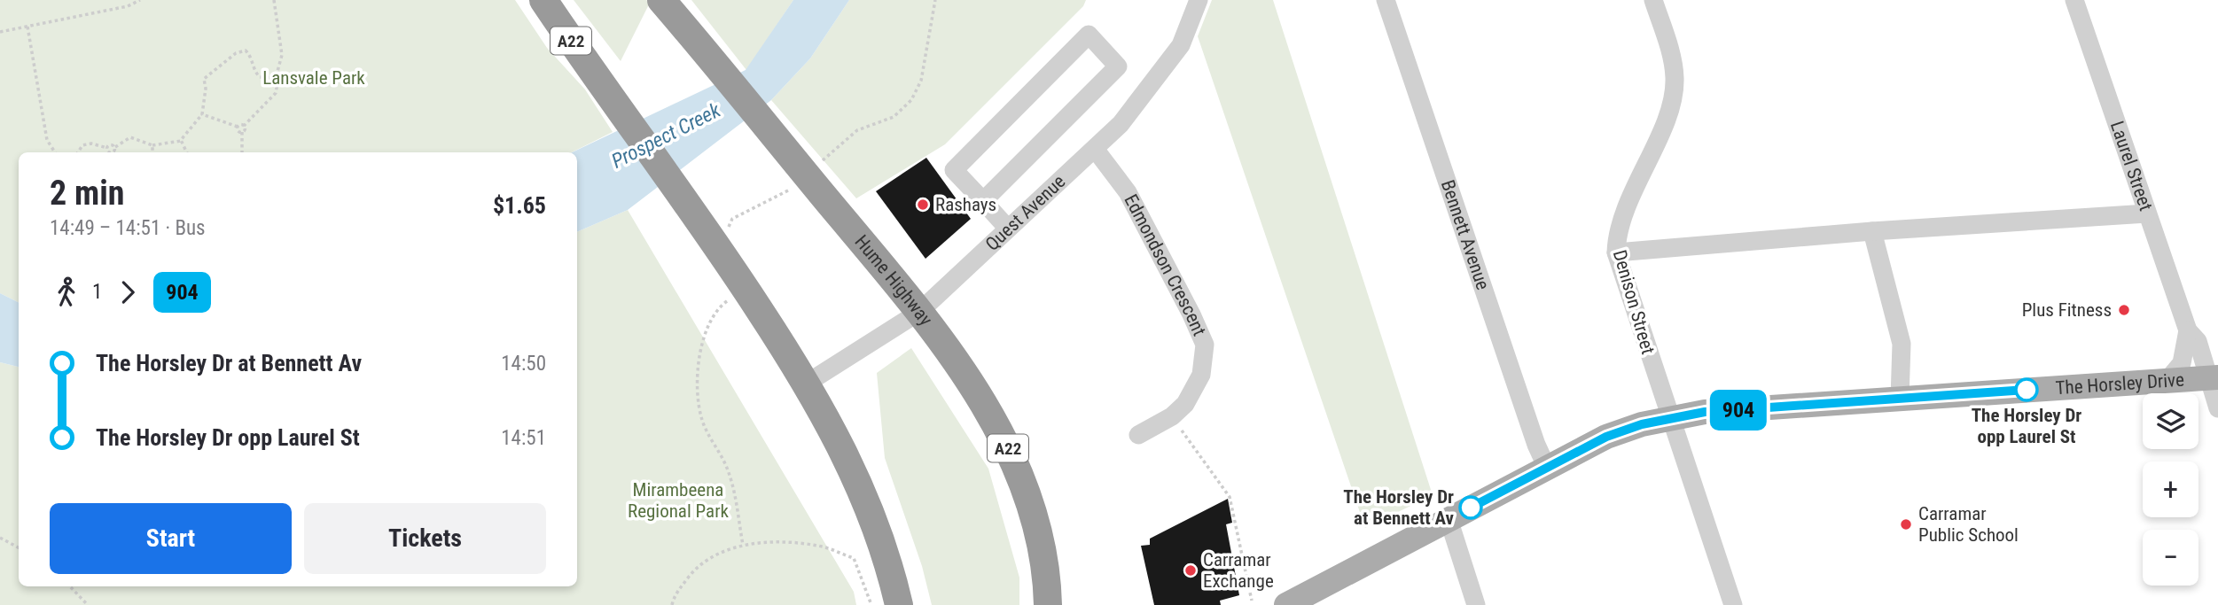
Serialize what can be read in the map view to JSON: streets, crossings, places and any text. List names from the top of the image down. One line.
{"streets":{"highway":["A22","Hume Highway"],"main road":["The Horsley Drive"],"street":["Laurel Street","Quest Avenue","Bennett Avenue","Edmondson Crescent","Denison Street"]},"crossings":[["A22","Quest Avenue"],["Laurel Street","The Horsley Drive"],["Quest Avenue","Edmondson Crescent"],["Quest Avenue","Hume Highway"],["Bennett Avenue","The Horsley Drive"],["Denison Street","The Horsley Drive"]],"water":["Prospect Creek"],"parks":["Lansvale Park","Mirambeena Regional Park"],"places":["Rashays","Plus Fitness","The Horsley Dr opp Laurel St","The Horsley Dr at Bennett Av","Carramar Public School","Carramar Exchange"],"lines":["bus line 904"],"page":{"on_map":"904","heading":["2 min","14:49 – 14:51 · Bus","$1.65"],"legs":["1","904"],"list":[{"name":"The Horsley Dr at Bennett Av","value":"14:50"},{"name":"The Horsley Dr opp Laurel St","value":"14:51"}],"map_buttons":["+","−"],"buttons":["Start","Tickets"]}}
